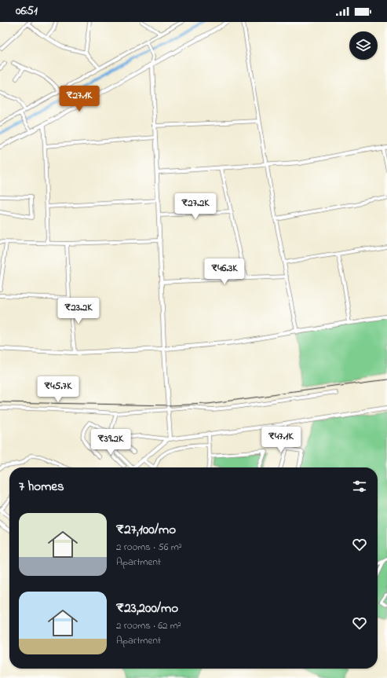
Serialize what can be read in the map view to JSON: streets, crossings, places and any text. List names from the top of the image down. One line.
{"page":{"status":"06:51","price":["₹27.1K","₹27.2K","₹46.3K","₹23.2K","₹45.7K","₹47.1K","₹39.2K"],"heading":"7 homes","list":[{"name":"₹27,100/mo","note":"2 rooms · 56 m² · Apartment"},{"name":"₹23,200/mo","note":"2 rooms · 62 m² · Apartment"}]}}
